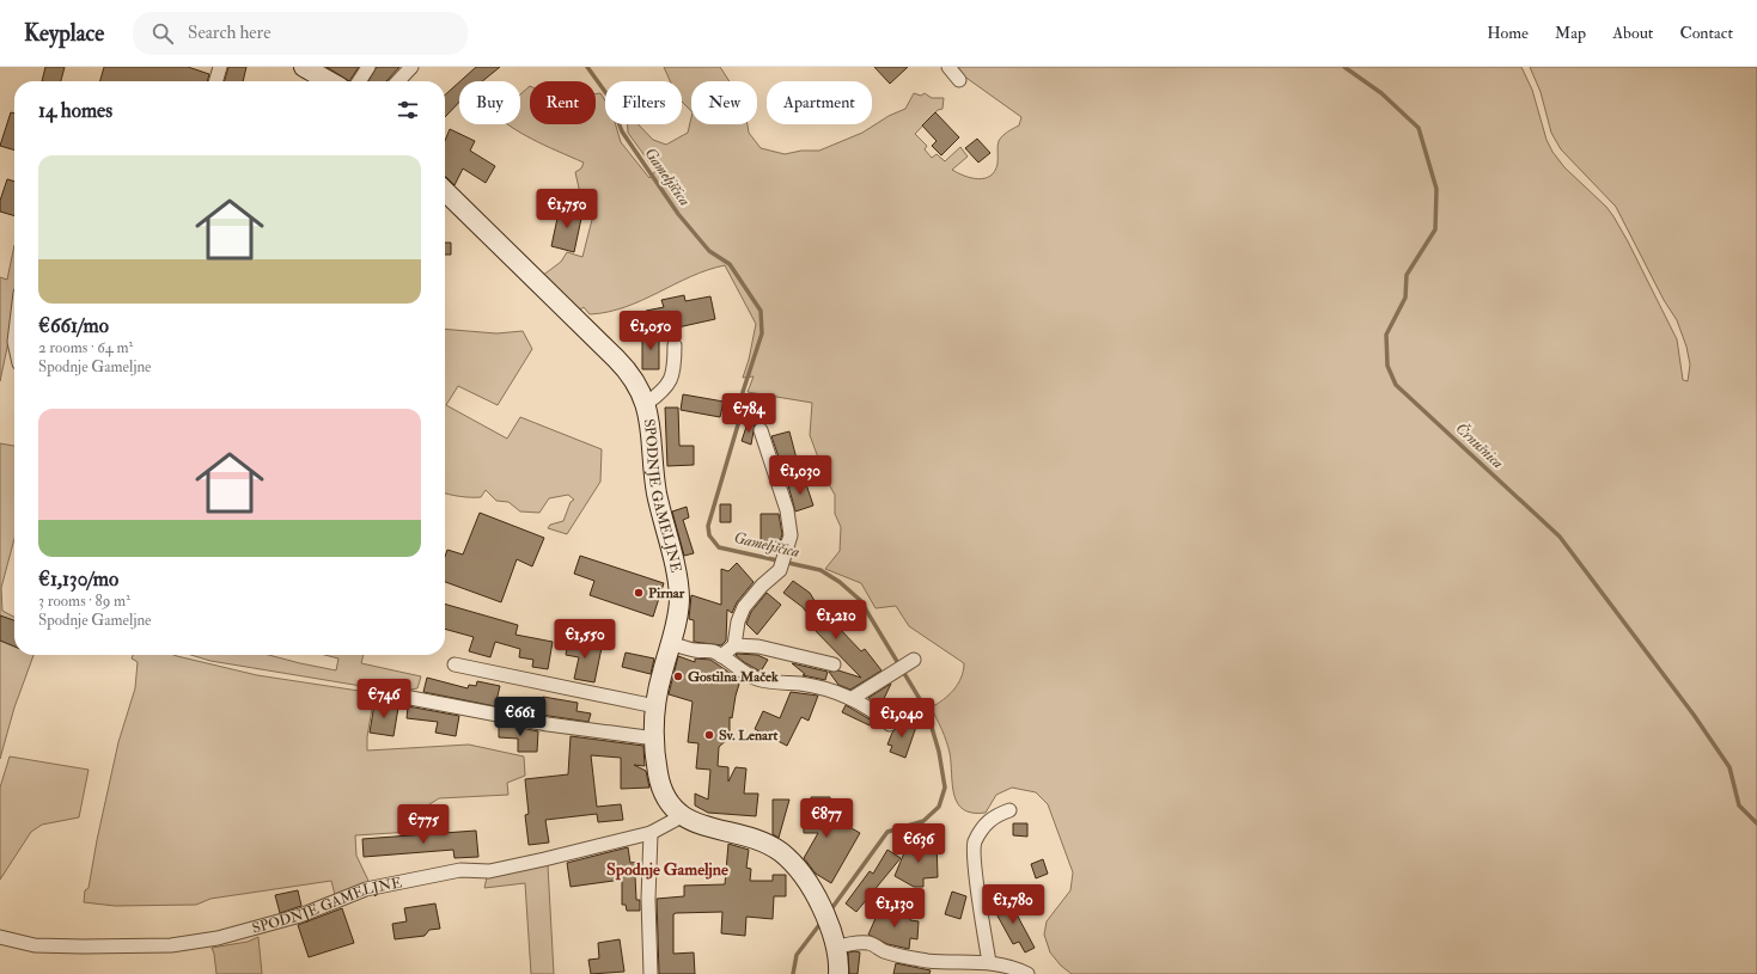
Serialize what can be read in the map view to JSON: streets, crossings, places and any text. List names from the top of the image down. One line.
{"streets":{"street":["SPODNJE GAMELJNE"]},"districts":["Spodnje Gameljne"],"water":["Gameljščica","Črnušnica"],"places":["Pirnar","Gostilna Maček","Sv. Lenart"],"page":{"header":"Keyplace","search":"Search here","nav":["Home","Map","About","Contact"],"chip":["Buy","Rent","Filters","New","Apartment"],"heading":"14 homes","list":[{"name":"€661/mo","note":"2 rooms · 64 m² · Spodnje Gameljne"},{"name":"€1,130/mo","note":"3 rooms · 89 m² · Spodnje Gameljne"}],"price":["€1,750","€1,050","€784","€1,030","€1,210","€1,550","€746","€661","€1,040","€877","€775","€636","€1,780","€1,130"]}}
